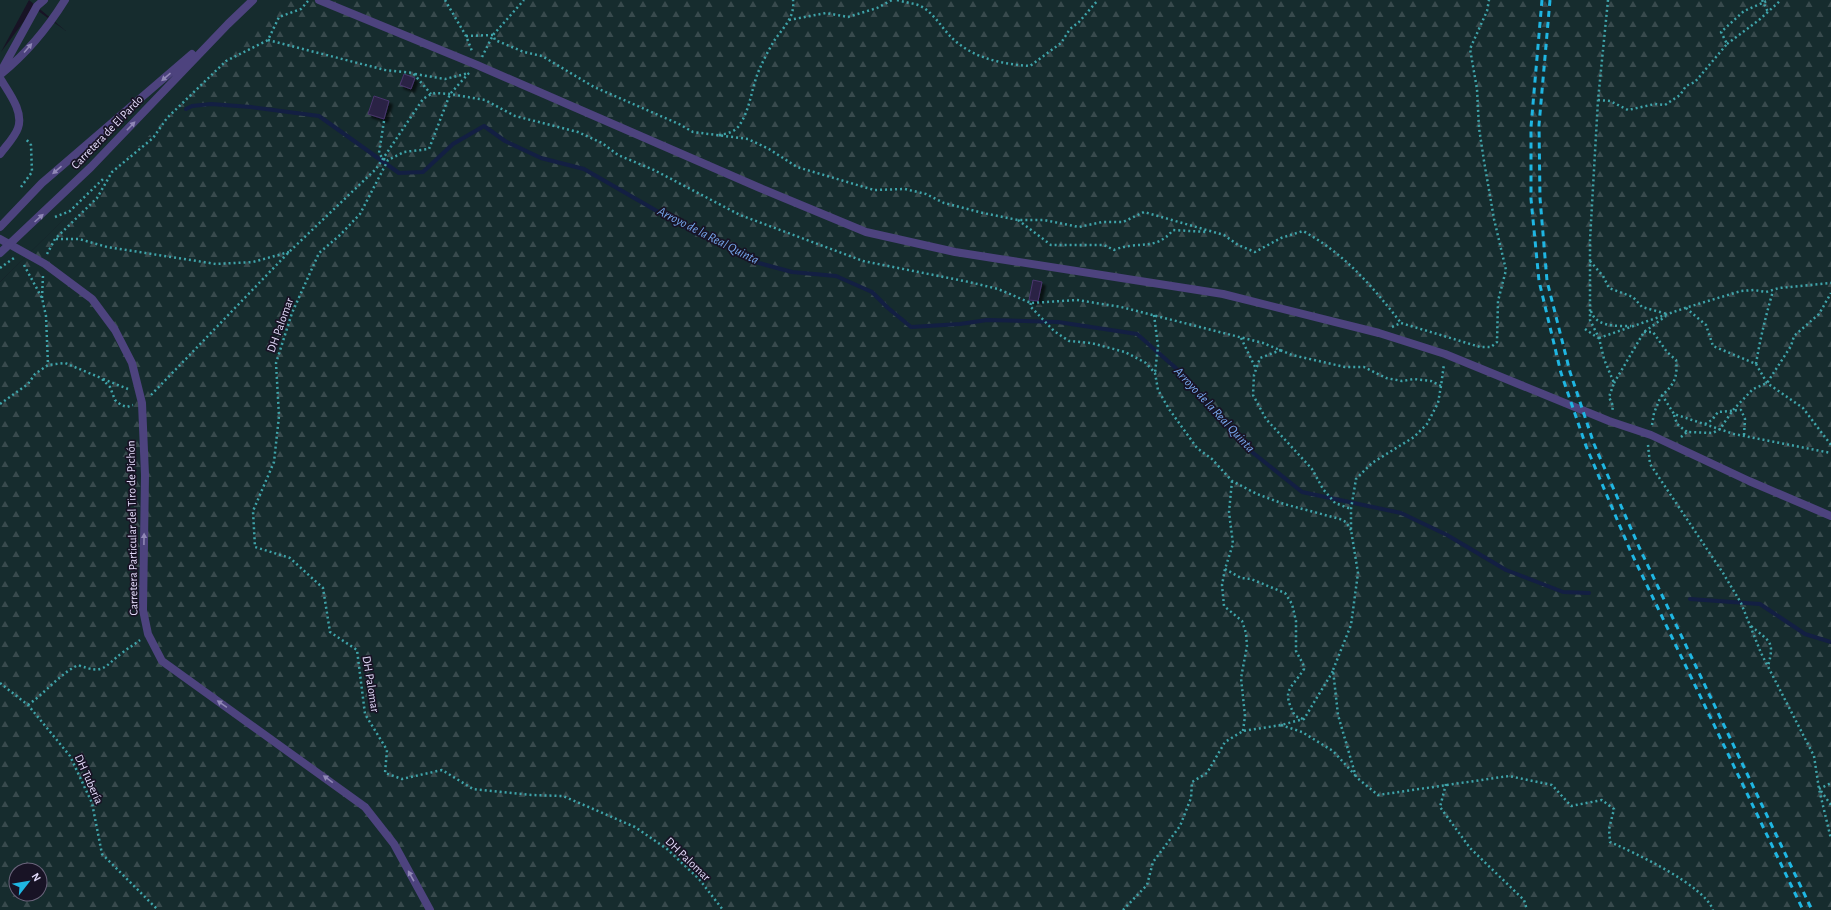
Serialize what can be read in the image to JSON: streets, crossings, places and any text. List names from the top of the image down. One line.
{"streets":{"street":["Carretera de El Pardo","Carretera Particular del Tiro de Pichón"],"path":["DH Palomar","DH Tubería"]},"crossings":[["Carretera de El Pardo","Carretera Particular del Tiro de Pichón"]],"one_way":["Carretera Particular del Tiro de Pichón"],"water":["Arroyo de la Real Quinta"],"north":"top right"}
